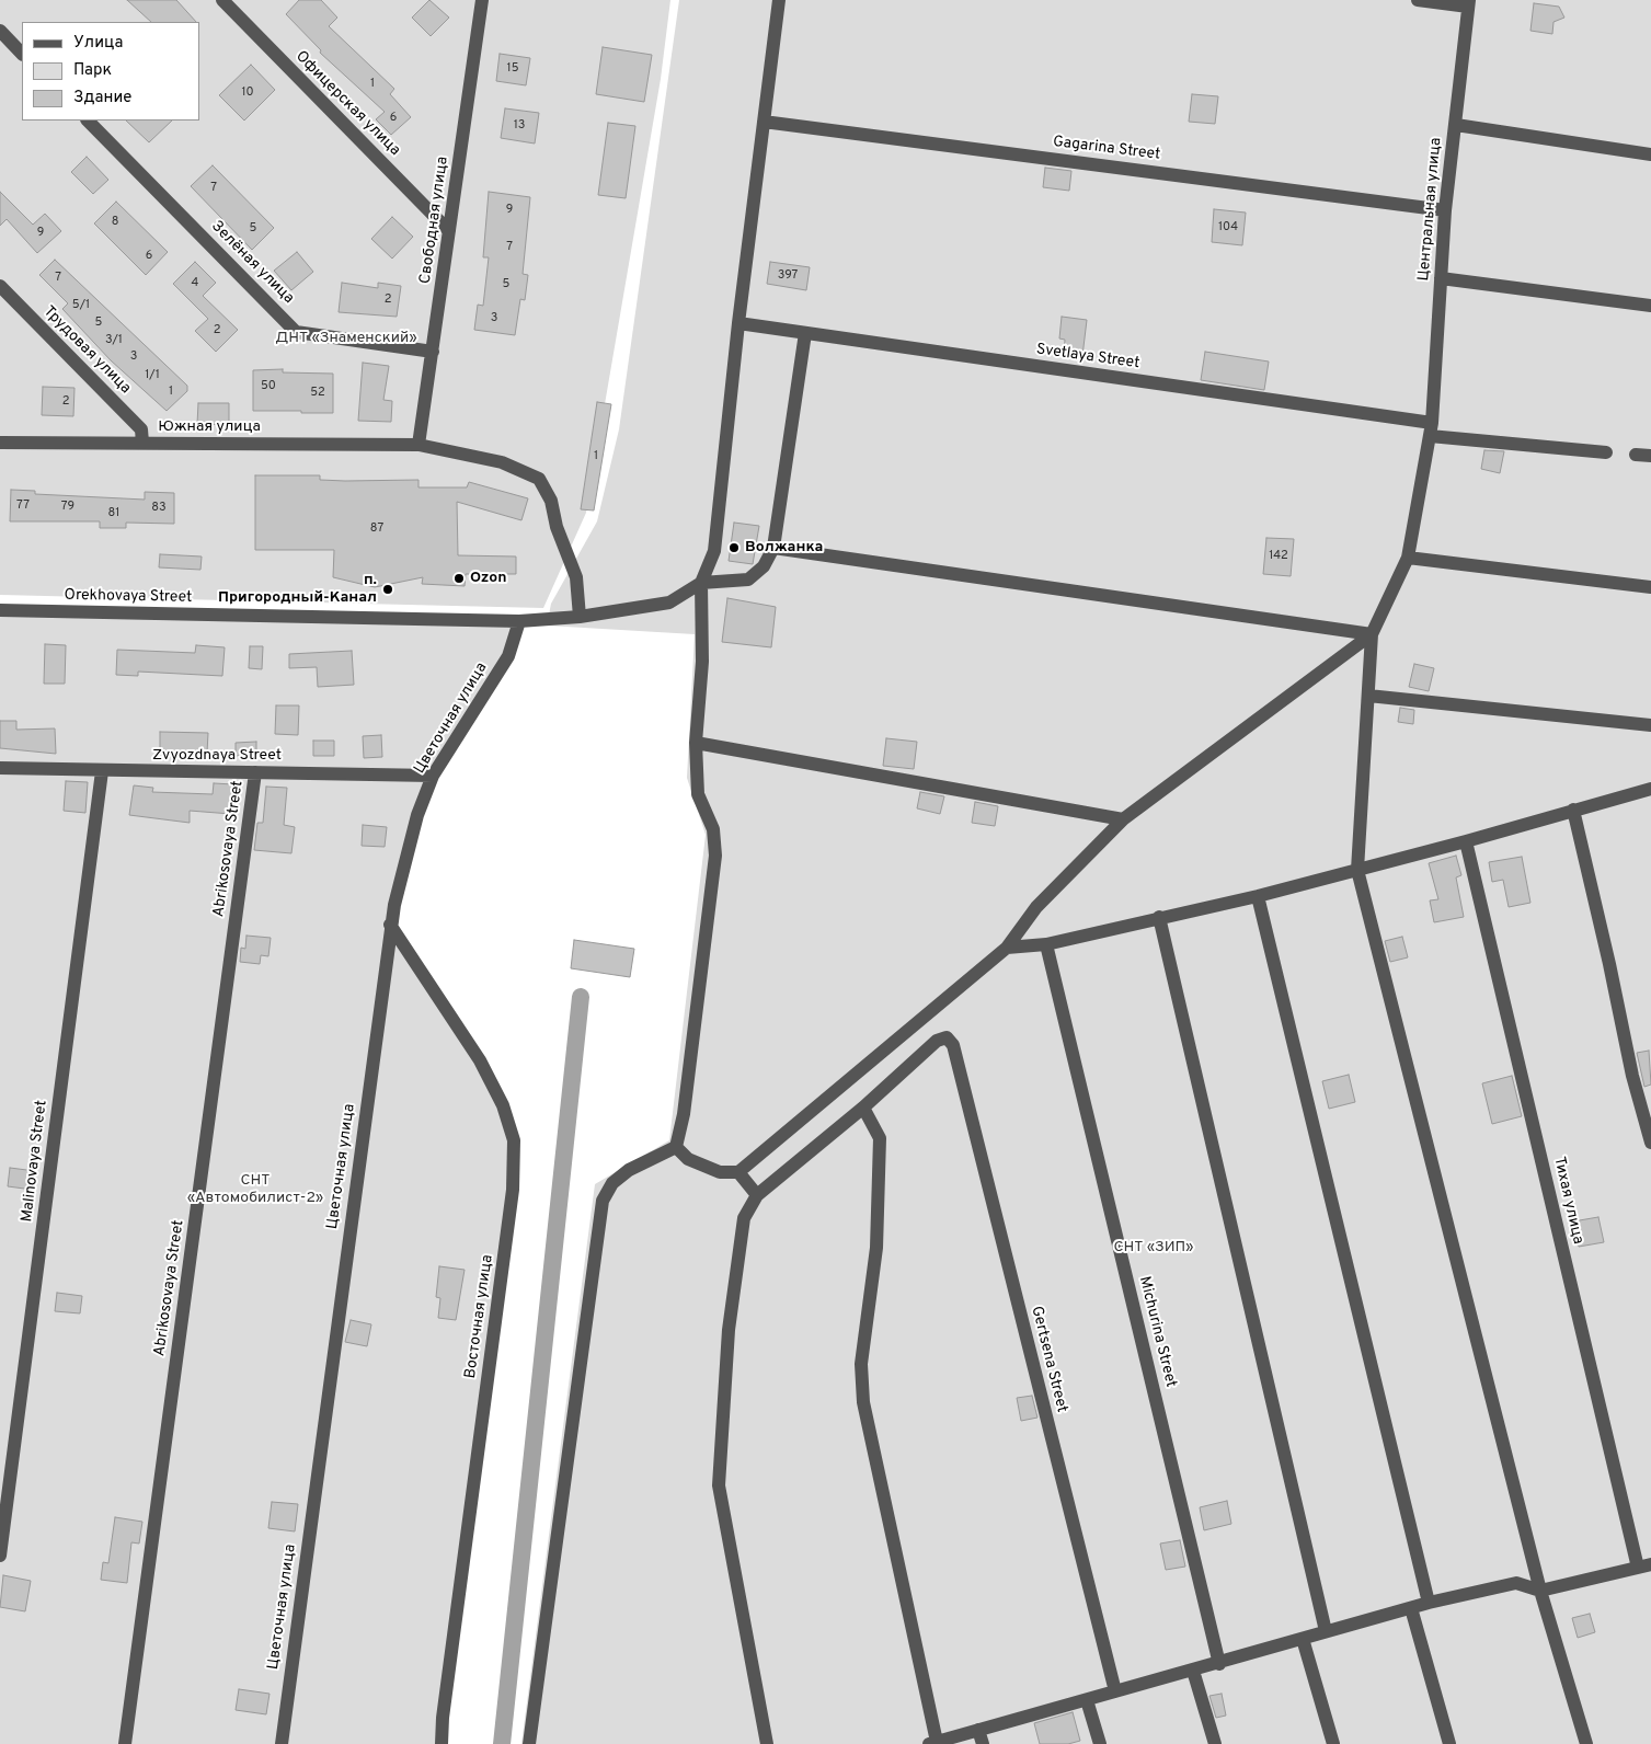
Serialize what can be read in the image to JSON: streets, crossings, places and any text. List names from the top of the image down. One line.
{"streets":{"street":["Офицерская улица","Gagarina Street","Центральная улица","Свободная улица","Зелёная улица","Трудовая улица","Svetlaya Street","Южная улица","Orekhovaya Street","Цветочная улица","Zvyozdnaya Street","Abrikosovaya Street","Malinovaya Street","Тихая улица","Восточная улица","Michurina Street","Gertsena Street"]},"crossings":[["Офицерская улица","Свободная улица"],["Gagarina Street","Центральная улица"],["Центральная улица","Svetlaya Street"],["Свободная улица","Зелёная улица"],["Свободная улица","Южная улица"],["Трудовая улица","Южная улица"],["Южная улица","Orekhovaya Street"],["Orekhovaya Street","Цветочная улица"],["Цветочная улица","Zvyozdnaya Street"],["Цветочная улица","Восточная улица"],["Zvyozdnaya Street","Abrikosovaya Street"],["Zvyozdnaya Street","Malinovaya Street"]],"parks":["ДНТ «Знаменский»","СНТ «Автомобилист-2»","СНТ «ЗИП»"],"places":["Волжанка","Ozon","п. Пригородный-Канал"],"house_numbers":["15","1","10","6","13","7","9","8","104","5","9","7","6","397","7","4","5","2","5/1","3","5","2","3/1","3","1/1","50","1","52","2","1","77","79","83","81","87","142"],"legend":["Улица","Парк","Здание"]}
